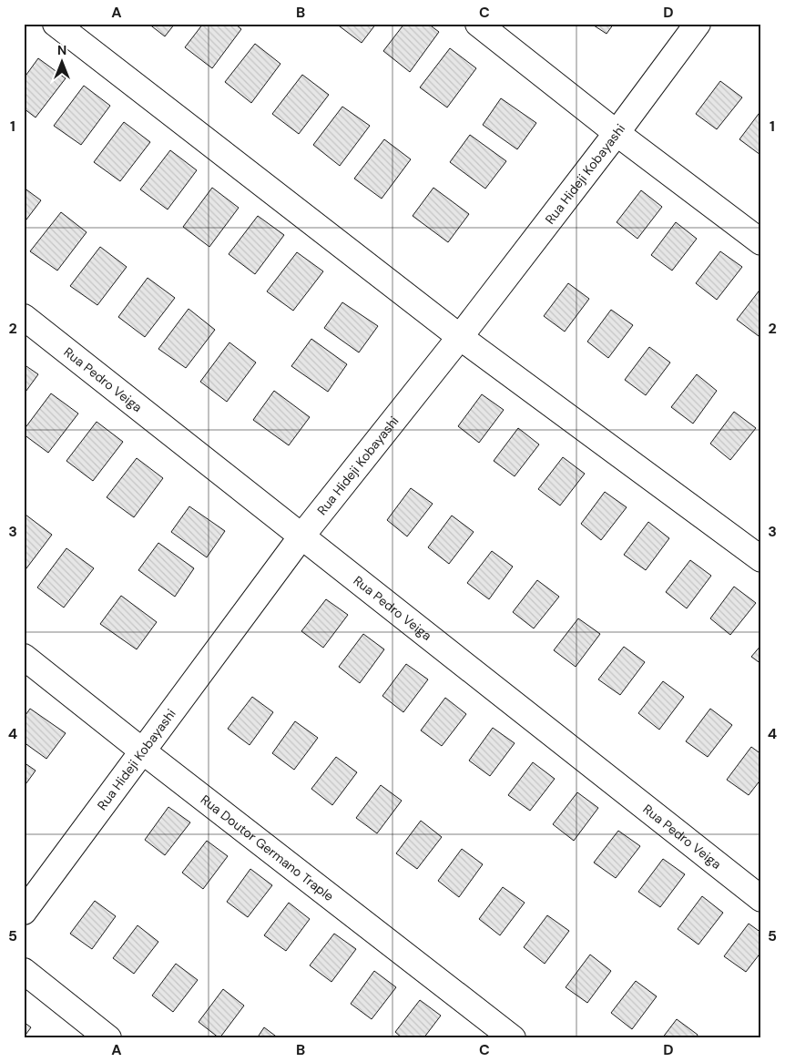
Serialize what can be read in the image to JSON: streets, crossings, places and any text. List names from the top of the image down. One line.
{"streets":{"street":["Rua Hideji Kobayashi","Rua Pedro Veiga","Rua Doutor Germano Traple"]},"crossings":[["Rua Hideji Kobayashi","Rua Pedro Veiga"],["Rua Hideji Kobayashi","Rua Doutor Germano Traple"]],"north":"top","grid":{"columns":["A","B","C","D"],"rows":["1","2","3","4","5"]}}
